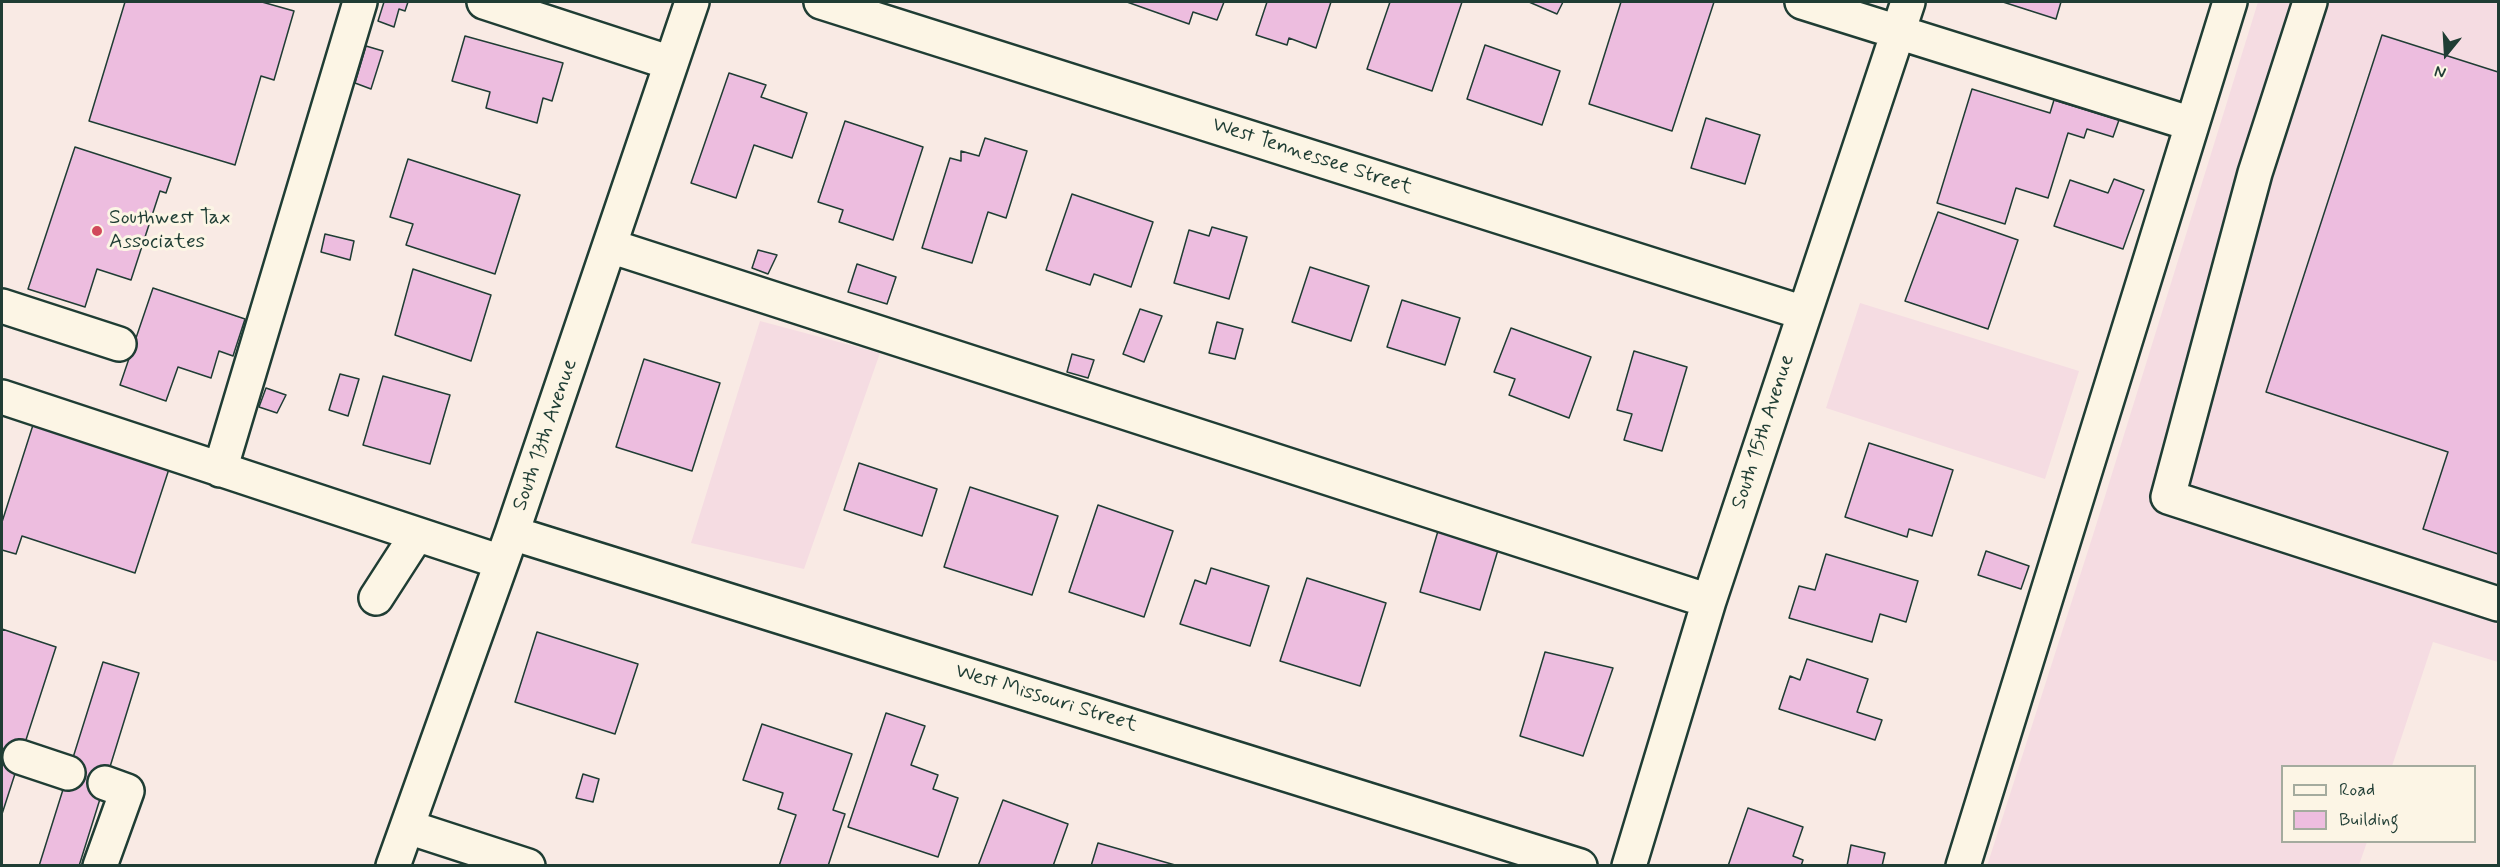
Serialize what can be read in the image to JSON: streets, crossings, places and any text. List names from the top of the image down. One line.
{"streets":{"street":["West Tennessee Street","South 15th Avenue","South 13th Avenue","West Missouri Street"]},"crossings":[["West Tennessee Street","South 15th Avenue"],["South 13th Avenue","West Missouri Street"]],"places":["Southwest Tax Associates"],"legend":["Road","Building"],"north":"bottom"}
